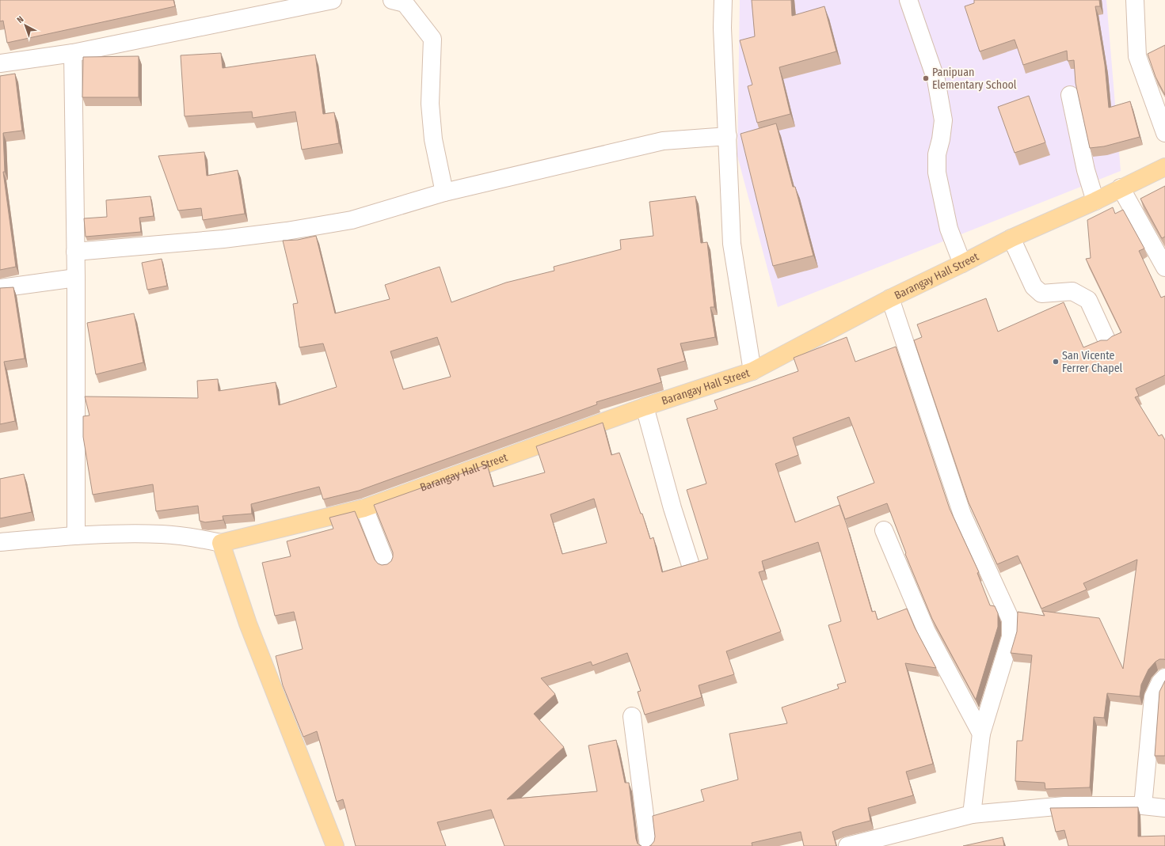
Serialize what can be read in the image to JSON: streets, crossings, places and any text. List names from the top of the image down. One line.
{"streets":{"main road":["Barangay Hall Street"]},"places":["Panipuan Elementary School","San Vicente Ferrer Chapel"],"north":"top left"}
